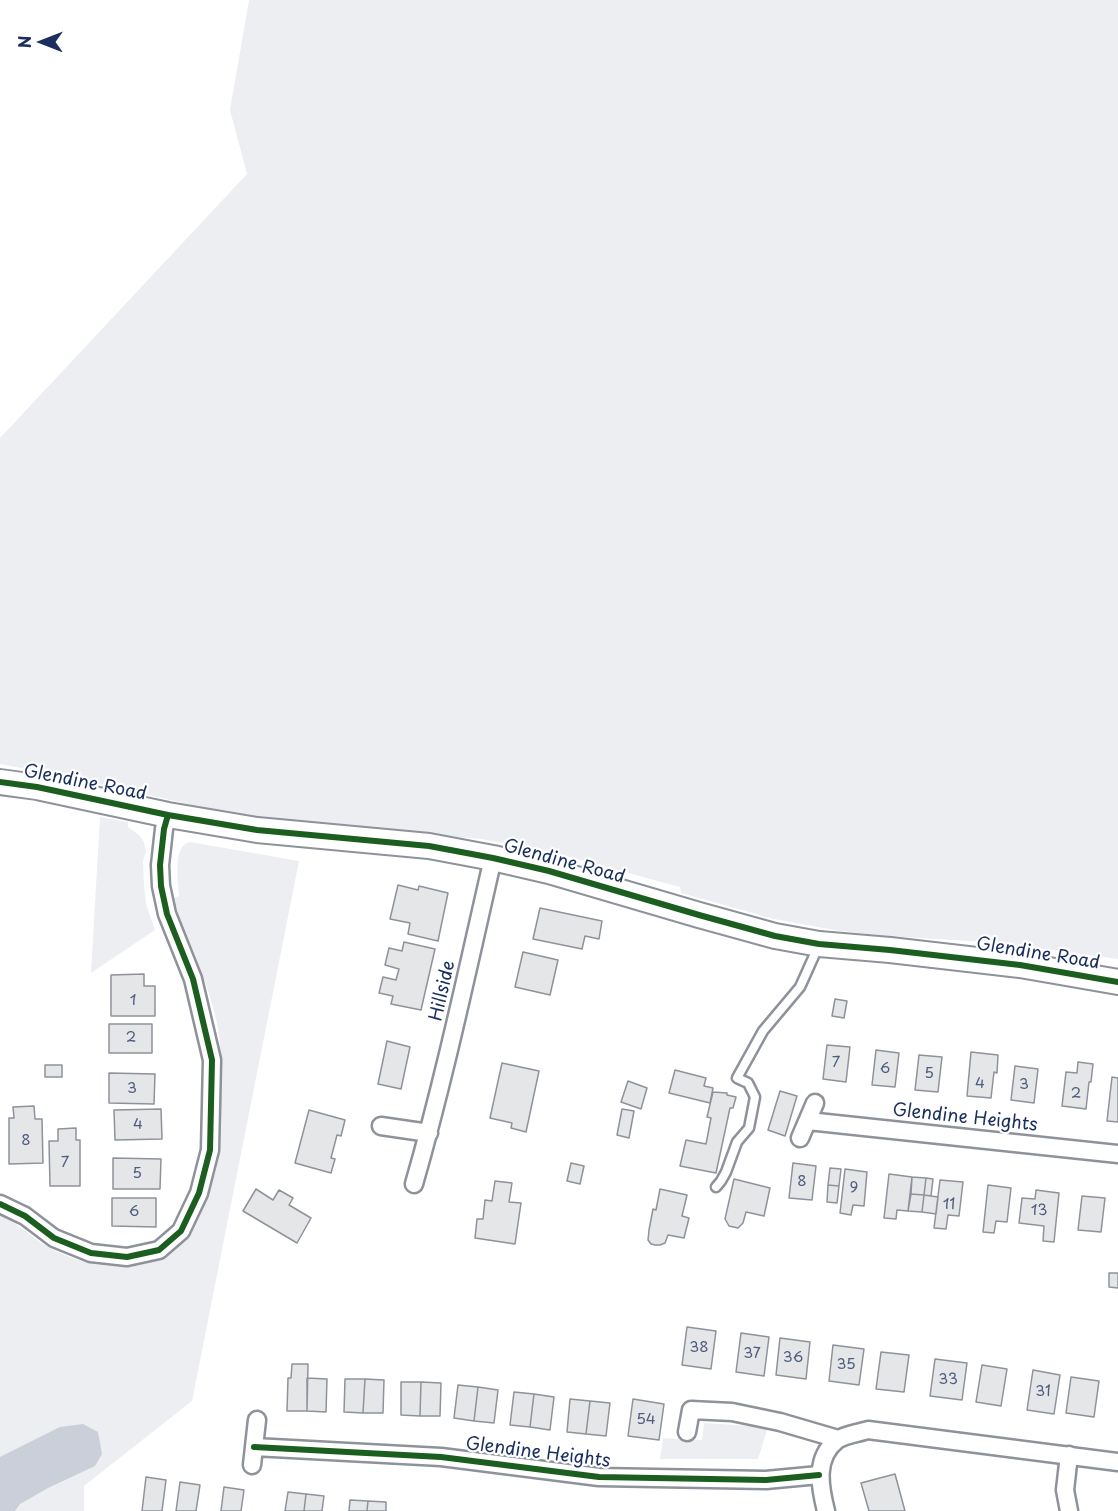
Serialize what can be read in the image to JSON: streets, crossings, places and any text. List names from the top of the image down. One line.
{"streets":{"street":["Glendine Road","Hillside","Glendine Heights"]},"crossings":[["Glendine Road","Hillside"]],"house_numbers":["1","2","7","6","5","4","3","3","2","4","8","7","5","8","9","11","13","6","38","37","36","35","33","31","54"],"north":"left"}
